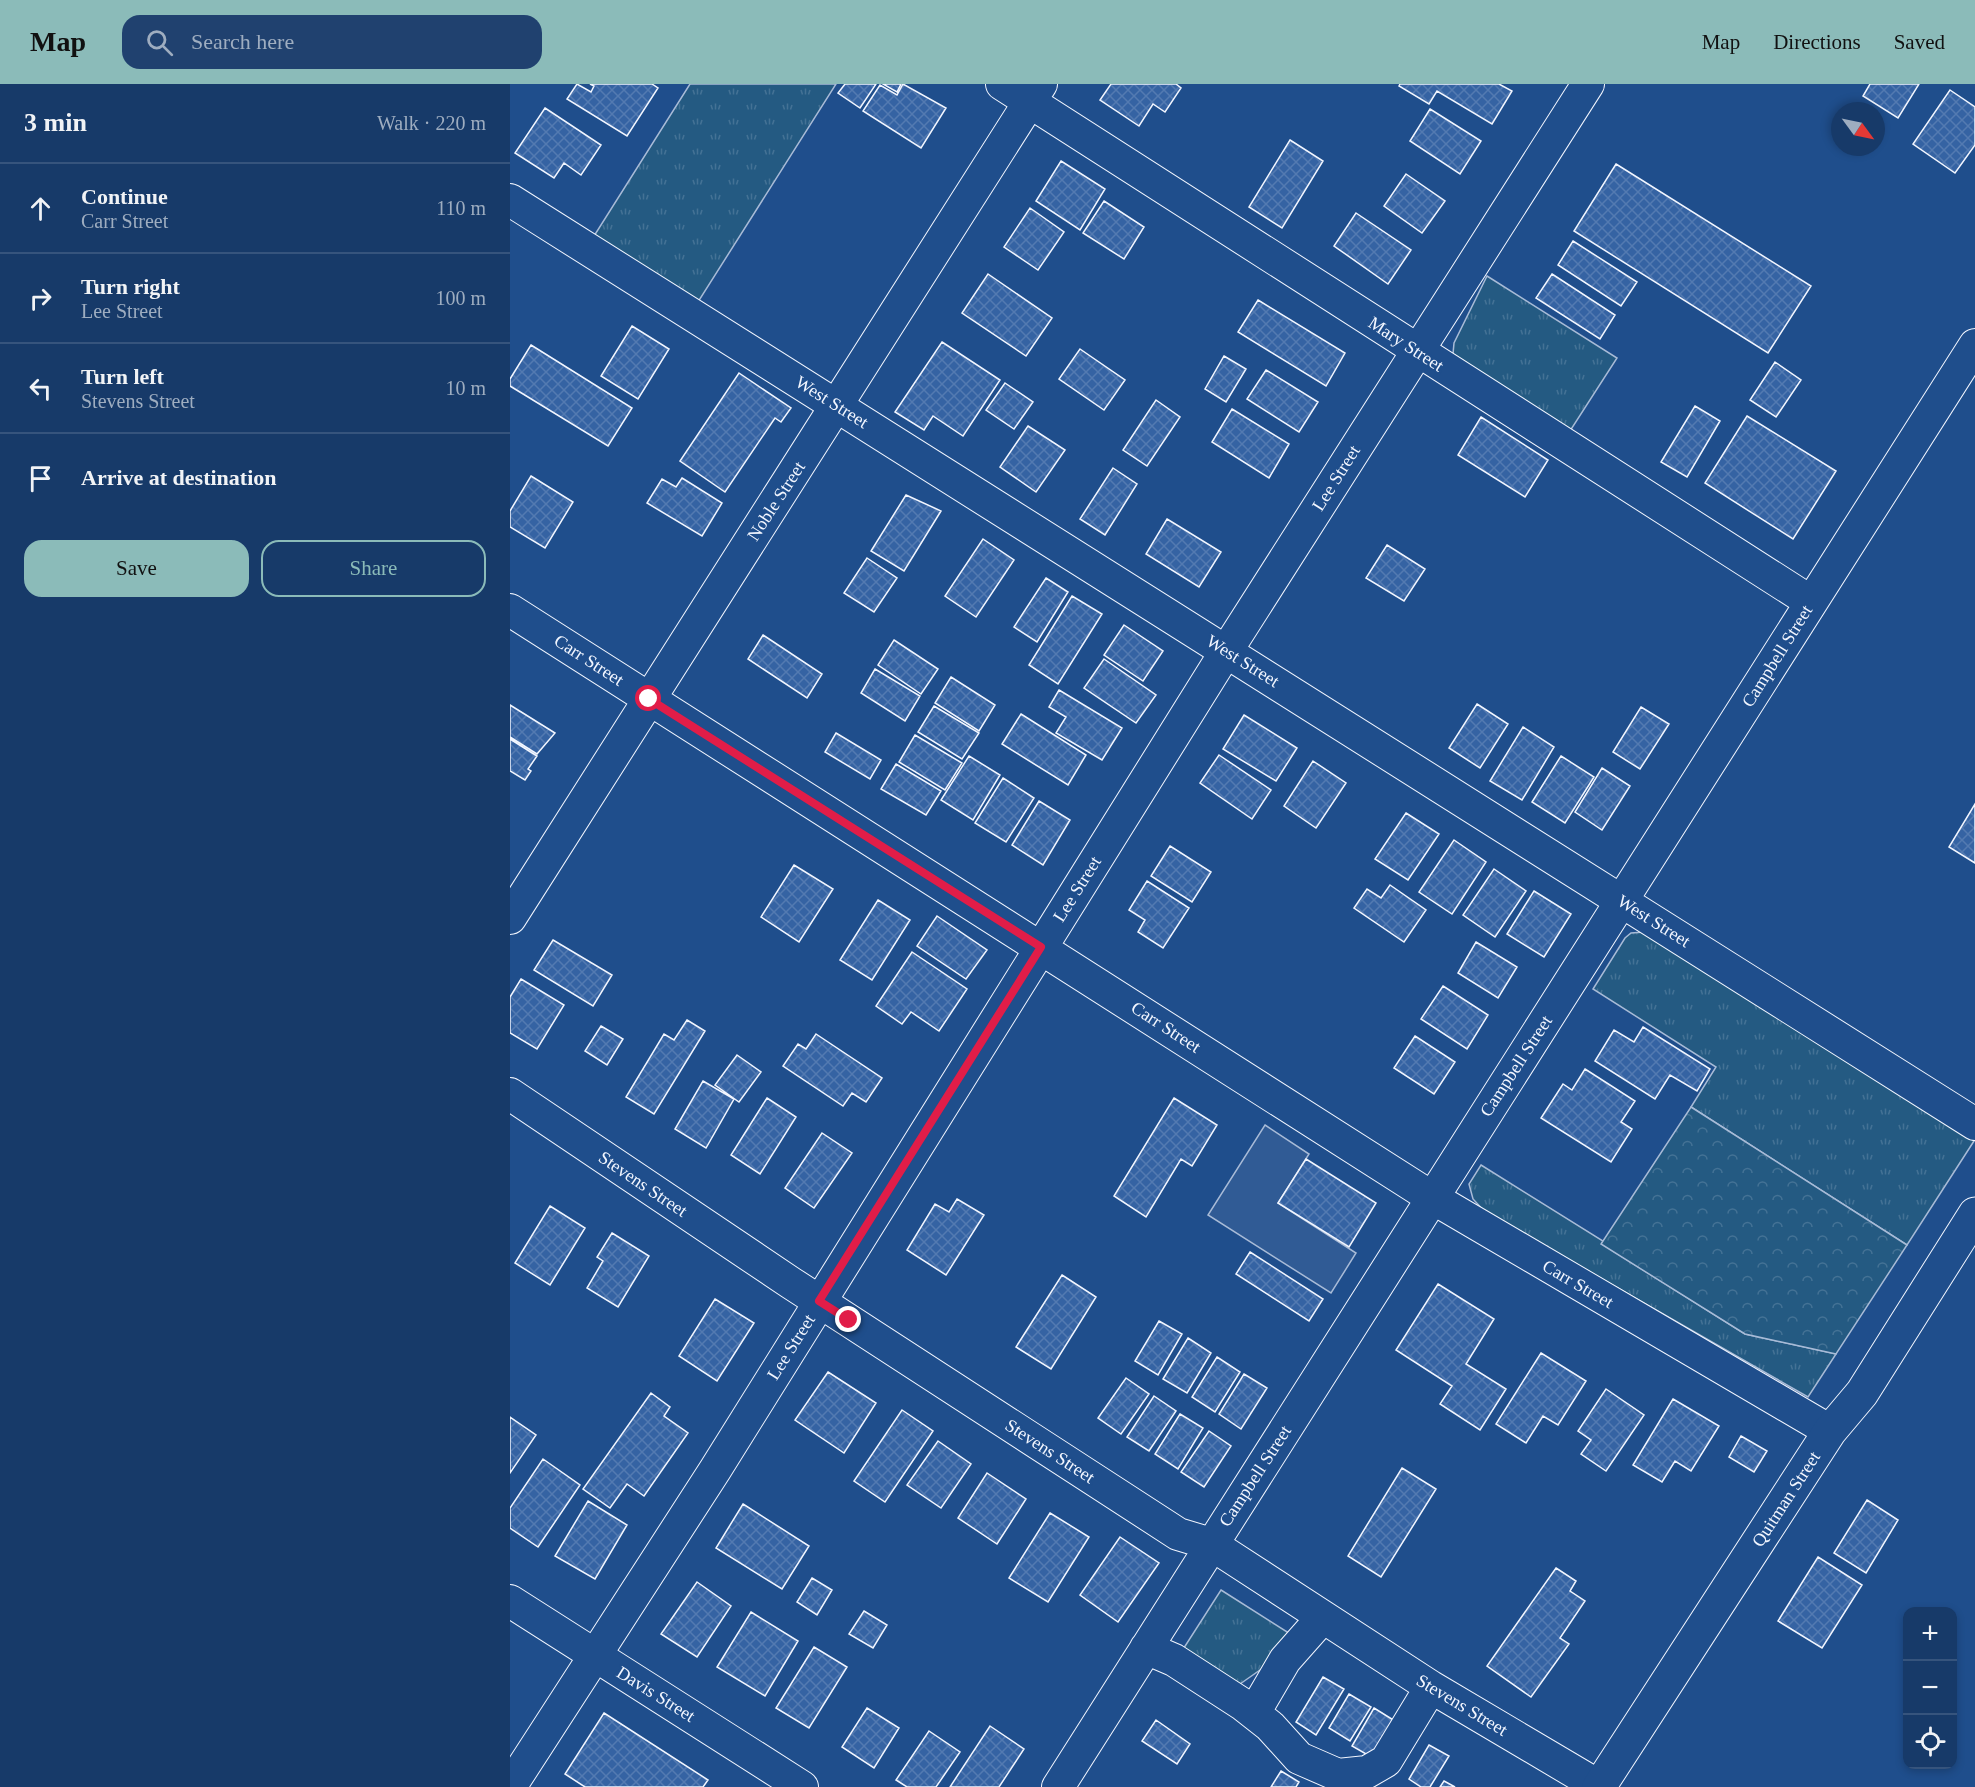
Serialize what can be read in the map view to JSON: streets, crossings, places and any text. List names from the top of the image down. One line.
{"streets":{"main road":["Quitman Street"],"street":["Mary Street","West Street","Lee Street","Noble Street","Campbell Street","Carr Street","Stevens Street","Davis Street"]},"crossings":[["Mary Street","Lee Street"],["Mary Street","Noble Street"],["Mary Street","Campbell Street"],["West Street","Lee Street"],["West Street","Noble Street"],["West Street","Campbell Street"],["Lee Street","Carr Street"],["Lee Street","Stevens Street"],["Lee Street","Davis Street"],["Noble Street","Carr Street"],["Campbell Street","Carr Street"],["Campbell Street","Stevens Street"],["Carr Street","Quitman Street"],["Stevens Street","Quitman Street"]],"north":"bottom right","page":{"header":"Map","search":"Search here","nav":["Map","Directions","Saved"],"heading":["3 min","Walk · 220 m"],"list":[["Continue","Carr Street","110 m"],["Turn right","Lee Street","100 m"],["Turn left","Stevens Street","10 m"],"Arrive at destination"],"buttons":["Save","Share"],"map_buttons":["+","−"]}}
